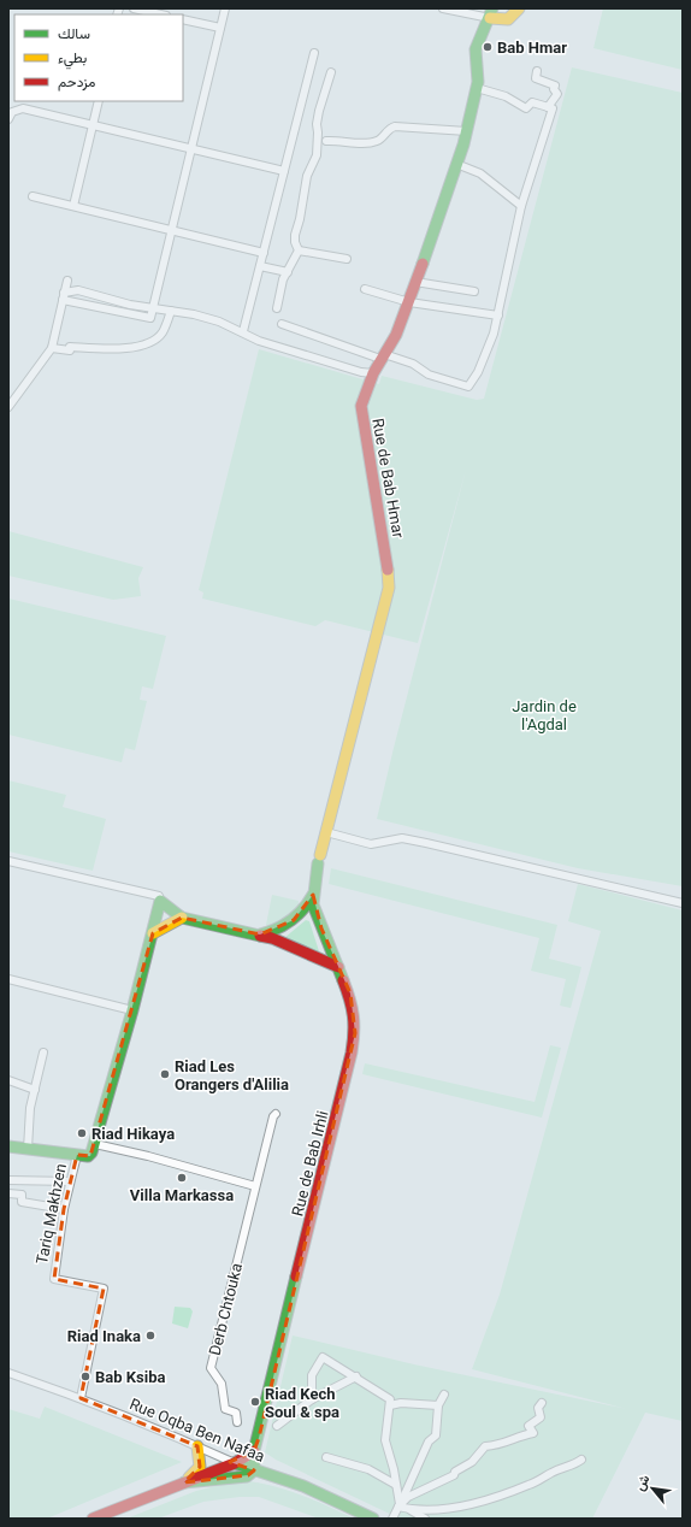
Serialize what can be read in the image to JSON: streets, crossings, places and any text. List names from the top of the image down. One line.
{"streets":{"main road":["Rue de Bab Hmar","Rue de Bab Irhli","Tariq Makhzen","Rue Oqba Ben Nafaa"],"street":["Derb Chtouka"]},"crossings":[["Rue de Bab Hmar","Rue de Bab Irhli"],["Rue de Bab Irhli","Rue Oqba Ben Nafaa"],["Tariq Makhzen","Rue Oqba Ben Nafaa"]],"parks":["Jardin de l'Agdal"],"places":["Bab Hmar","Riad Les Orangers d'Alilia","Riad Hikaya","Villa Markassa","Riad Inaka","Bab Ksiba","Riad Kech Soul & spa"],"legend":["سالك","بطيء","مزدحم"],"north":"top left"}
